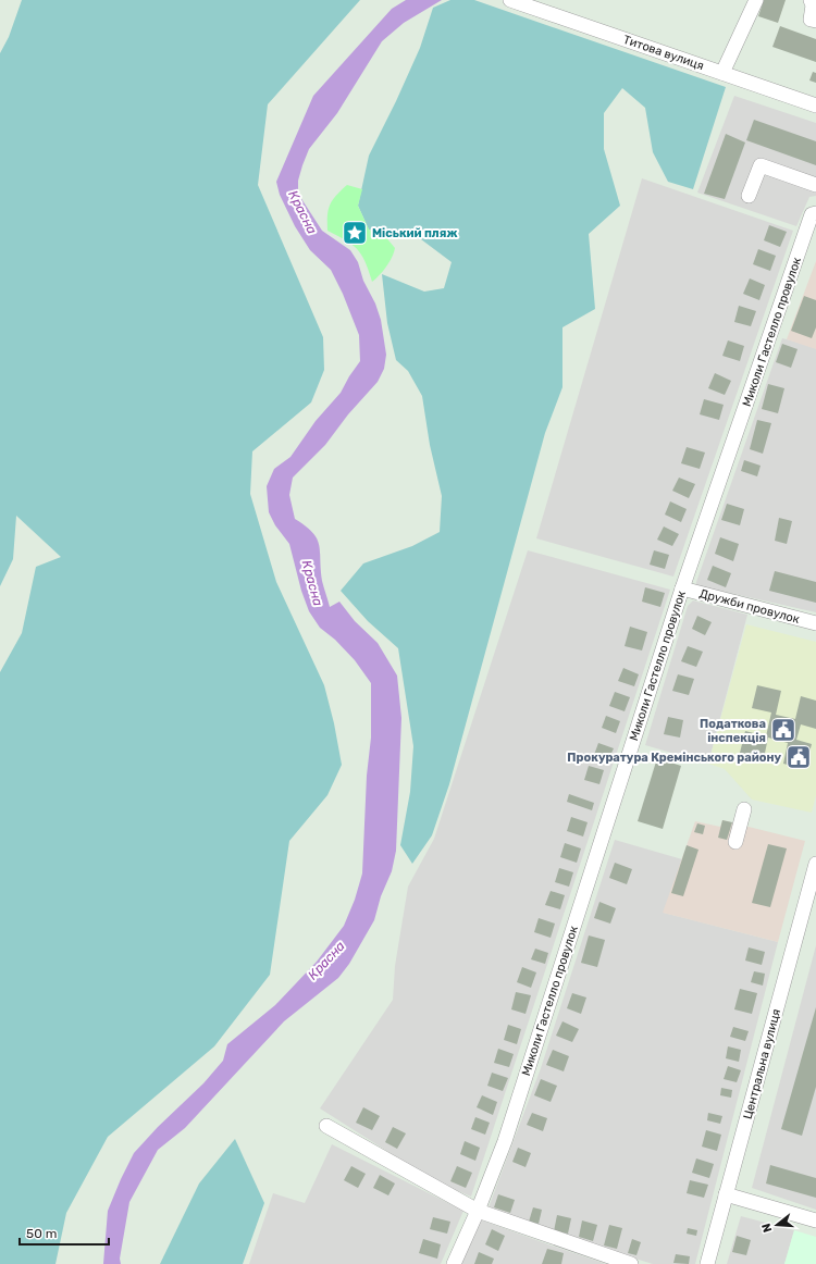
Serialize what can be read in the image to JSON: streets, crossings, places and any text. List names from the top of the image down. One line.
{"streets":{"street":["Титова вулиця","Миколи Гастелло провулок","Дружби провулок","Центральна вулиця"]},"crossings":[["Миколи Гастелло провулок","Дружби провулок"]],"water":["Красна"],"places":{"place":["Міський пляж"],"public building":["Податкова інспекція","Прокуратура Кремінського району"]},"scale_bar":"50 m","north":"left"}
